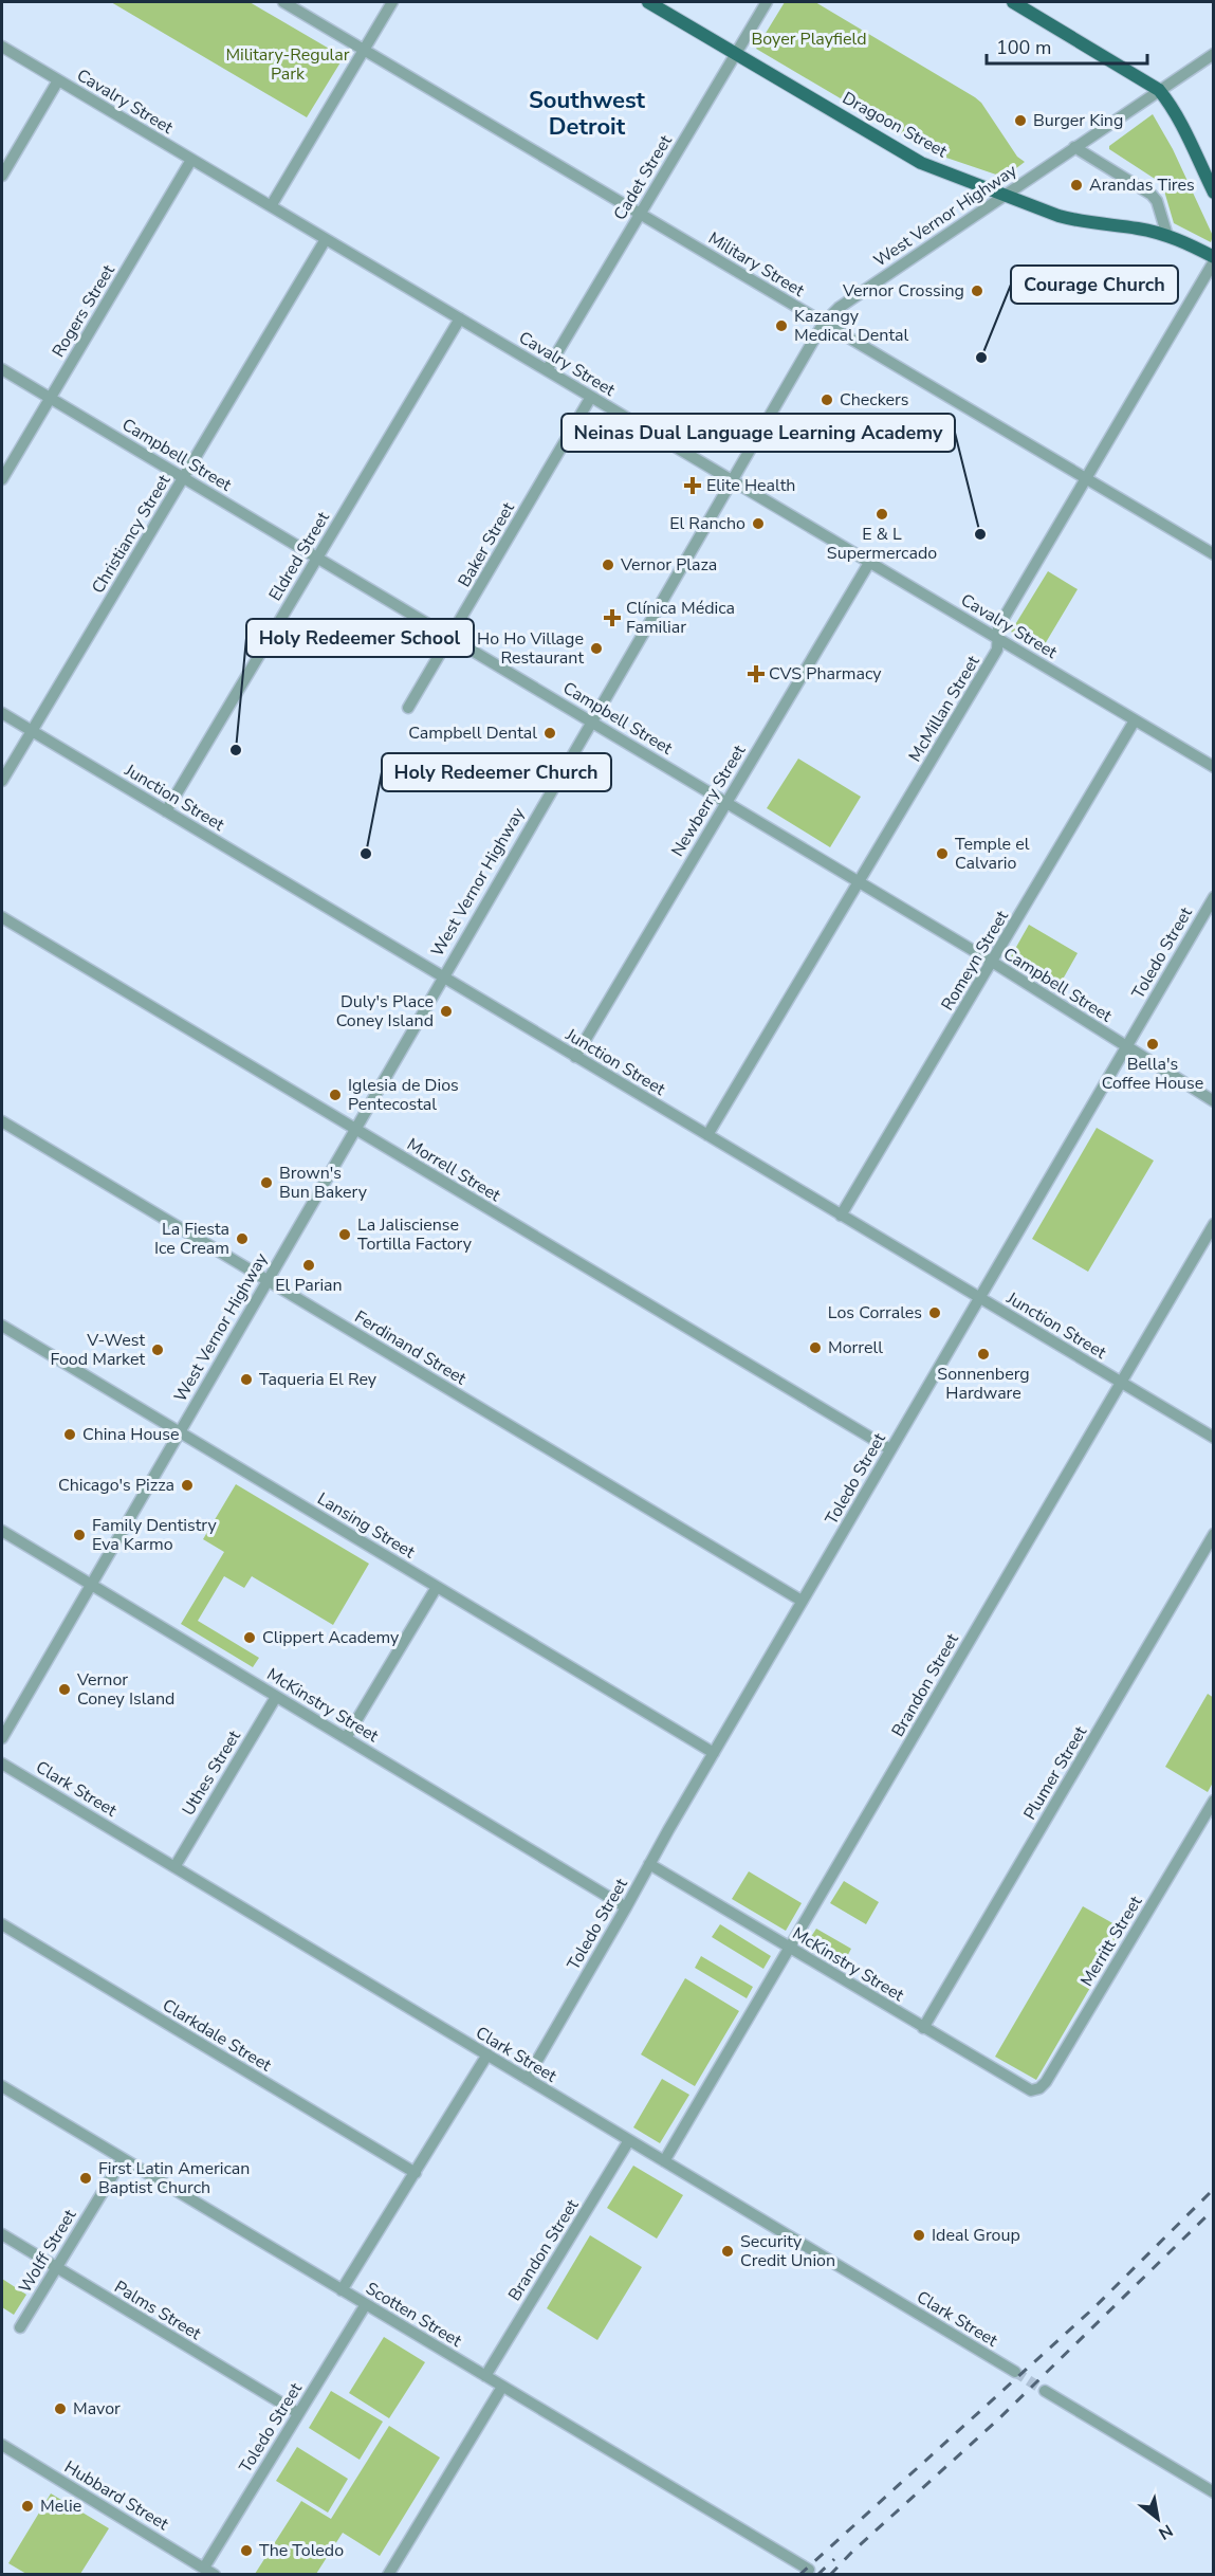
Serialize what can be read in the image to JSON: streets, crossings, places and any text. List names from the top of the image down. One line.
{"streets":{"main road":["Dragoon Street"],"street":["Cavalry Street","Cadet Street","West Vernor Highway","Military Street","Rogers Street","Campbell Street","Christiancy Street","Baker Street","Eldred Street","McMillan Street","Junction Street","Newberry Street","Toledo Street","Romeyn Street","Morrell Street","Ferdinand Street","Lansing Street","Brandon Street","McKinstry Street","Uthes Street","Plumer Street","Clark Street","Merritt Street","Clarkdale Street","Wolff Street","Palms Street","Scotten Street","Hubbard Street"]},"crossings":[["Cavalry Street","Cadet Street"],["Cavalry Street","West Vernor Highway"],["Cavalry Street","Rogers Street"],["Cavalry Street","Christiancy Street"],["Cavalry Street","Baker Street"],["Cavalry Street","Eldred Street"],["Cavalry Street","McMillan Street"],["Cavalry Street","Newberry Street"],["Cavalry Street","Romeyn Street"],["Dragoon Street","Cadet Street"],["Dragoon Street","West Vernor Highway"],["Dragoon Street","McMillan Street"],["Cadet Street","Military Street"],["West Vernor Highway","Military Street"],["West Vernor Highway","Campbell Street"],["West Vernor Highway","Junction Street"],["West Vernor Highway","Morrell Street"],["West Vernor Highway","Ferdinand Street"],["West Vernor Highway","Lansing Street"],["West Vernor Highway","McKinstry Street"],["Military Street","McMillan Street"],["Rogers Street","Campbell Street"],["Campbell Street","Christiancy Street"],["Campbell Street","Baker Street"],["Campbell Street","Eldred Street"],["Campbell Street","McMillan Street"],["Campbell Street","Newberry Street"],["Campbell Street","Toledo Street"],["Campbell Street","Romeyn Street"],["Christiancy Street","Junction Street"],["Eldred Street","Junction Street"],["McMillan Street","Junction Street"],["Junction Street","Newberry Street"],["Junction Street","Toledo Street"],["Junction Street","Romeyn Street"],["Junction Street","Brandon Street"],["Toledo Street","Morrell Street"],["Toledo Street","Ferdinand Street"],["Toledo Street","Lansing Street"],["Toledo Street","McKinstry Street"],["Toledo Street","Clark Street"],["Toledo Street","Palms Street"],["Toledo Street","Scotten Street"],["Toledo Street","Hubbard Street"],["Brandon Street","McKinstry Street"],["Brandon Street","Clark Street"],["Brandon Street","Scotten Street"],["McKinstry Street","Uthes Street"],["McKinstry Street","Plumer Street"],["McKinstry Street","Merritt Street"],["Uthes Street","Clark Street"],["Wolff Street","Palms Street"],["Wolff Street","Scotten Street"]],"districts":["Southwest Detroit"],"parks":["Boyer Playfield","Military-Regular Park"],"places":{"other":["Burger King","Arandas Tires","Vernor Crossing","Kazangy Medical Dental","Courage Church","Checkers","E & L Supermercado","El Rancho","Neinas Dual Language Learning Academy","Vernor Plaza","Ho Ho Village Restaurant","Campbell Dental","Holy Redeemer School","Holy Redeemer Church","Temple el Calvario","Duly's Place Coney Island","Bella's Coffee House","Iglesia de Dios Pentecostal","Brown's Bun Bakery","La Jalisciense Tortilla Factory","La Fiesta Ice Cream","El Parian","Los Corrales","Morrell","V-West Food Market","Sonnenberg Hardware","Taqueria El Rey","China House","Chicago's Pizza","Family Dentistry Eva Karmo","Clippert Academy","Vernor Coney Island","First Latin American Baptist Church","Ideal Group","Security Credit Union","Mavor","Melie","The Toledo"],"health":["Elite Health","Clínica Médica Familiar","CVS Pharmacy"]},"scale_bar":"100 m","north":"bottom right"}
